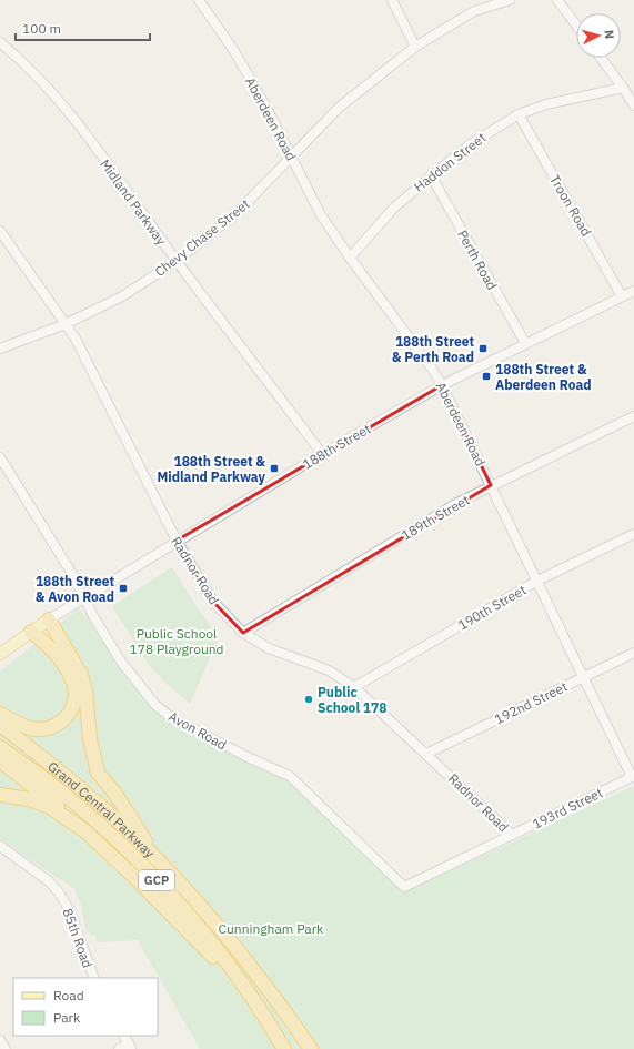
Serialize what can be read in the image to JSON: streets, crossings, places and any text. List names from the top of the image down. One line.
{"streets":{"highway":["Grand Central Parkway","GCP"],"street":["Aberdeen Road","Haddon Street","Midland Parkway","Troon Road","Chevy Chase Street","Perth Road","188th Street","189th Street","Radnor Road","190th Street","192nd Street","Avon Road","193rd Street","85th Road"]},"crossings":[["Aberdeen Road","Haddon Street"],["Aberdeen Road","Chevy Chase Street"],["Aberdeen Road","188th Street"],["Aberdeen Road","189th Street"],["Aberdeen Road","190th Street"],["Aberdeen Road","192nd Street"],["Aberdeen Road","193rd Street"],["Haddon Street","Troon Road"],["Haddon Street","Perth Road"],["Midland Parkway","Chevy Chase Street"],["Midland Parkway","188th Street"],["Troon Road","188th Street"],["Chevy Chase Street","Radnor Road"],["Perth Road","188th Street"],["188th Street","Radnor Road"],["188th Street","Avon Road"],["189th Street","Radnor Road"],["Radnor Road","190th Street"],["Radnor Road","192nd Street"],["Radnor Road","193rd Street"],["Avon Road","193rd Street"]],"parks":["Public School 178 Playground","Cunningham Park"],"places":{"transit":["188th Street & Perth Road","188th Street & Aberdeen Road","188th Street & Midland Parkway","188th Street & Avon Road"],"other":["Public School 178"]},"legend":["Road","Park"],"scale_bar":"100 m","north":"right"}
